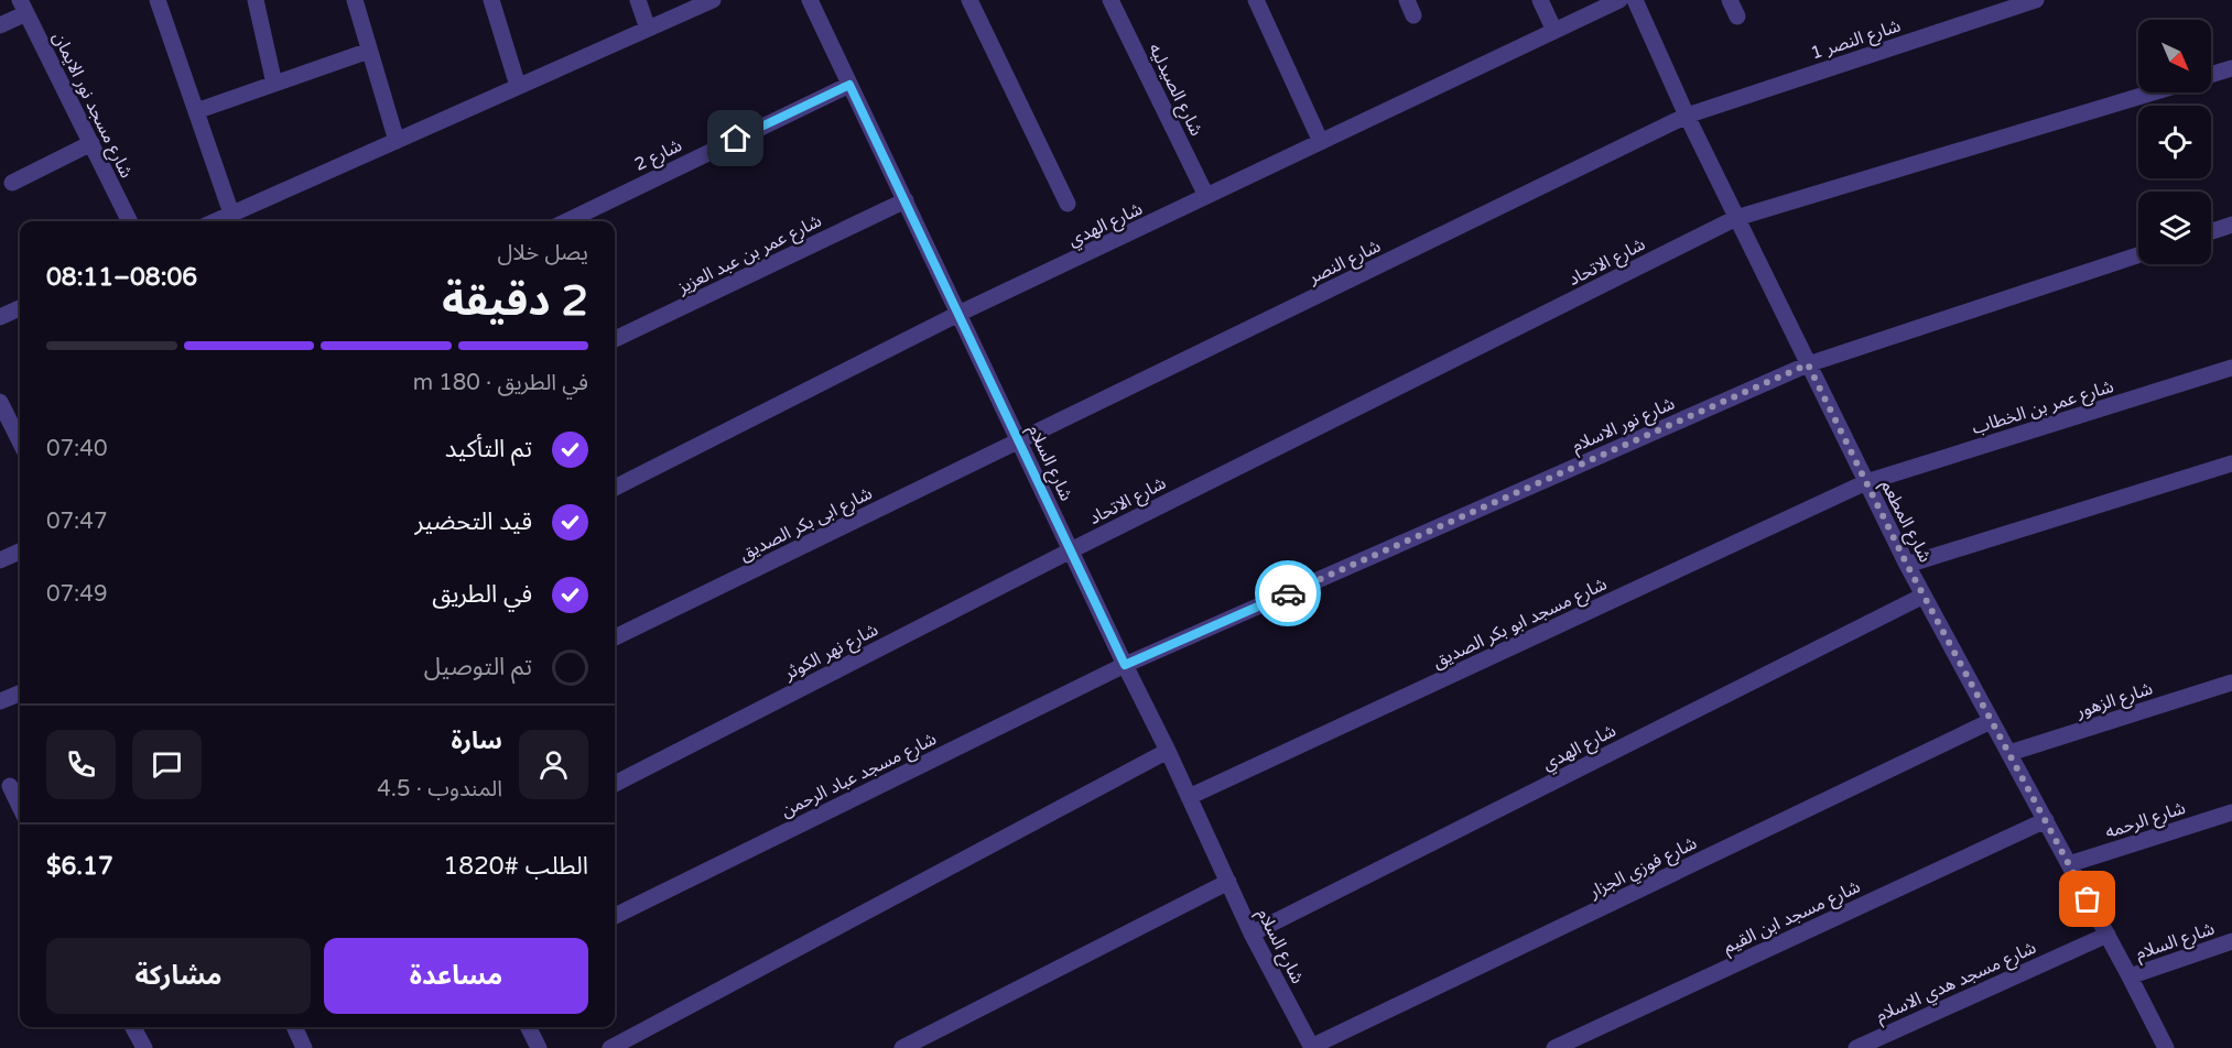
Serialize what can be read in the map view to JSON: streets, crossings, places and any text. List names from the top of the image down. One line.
{"streets":{"street":["شارع النصر 1","شارع الصيدليه","شارع مسجد نور الايمان","شارع 2","شارع الهدي","شارع عمر بن عبد العزيز","شارع النصر","شارع الاتحاد","شارع عمر بن الخطاب","شارع نور الاسلام","شارع السلام","شارع المطعم","شارع ابى بكر الصديق","شارع مسجد ابو بكر الصديق","شارع نهر الكوثر","شارع الزهور","شارع مسجد عباد الرحمن","شارع الرحمه","شارع فوزي الجزار","شارع مسجد ابن القيم","شارع مسجد هدي الاسلام"]},"crossings":[["شارع النصر 1","شارع النصر"],["شارع النصر 1","شارع المطعم"],["شارع الصيدليه","شارع الهدي"],["شارع 2","شارع السلام"],["شارع الهدي","شارع السلام"],["شارع الهدي","شارع المطعم"],["شارع عمر بن عبد العزيز","شارع السلام"],["شارع النصر","شارع السلام"],["شارع النصر","شارع المطعم"],["شارع النصر","شارع ابى بكر الصديق"],["شارع الاتحاد","شارع السلام"],["شارع الاتحاد","شارع المطعم"],["شارع الاتحاد","شارع نهر الكوثر"],["شارع عمر بن الخطاب","شارع المطعم"],["شارع عمر بن الخطاب","شارع مسجد ابو بكر الصديق"],["شارع نور الاسلام","شارع السلام"],["شارع نور الاسلام","شارع المطعم"],["شارع نور الاسلام","شارع مسجد عباد الرحمن"],["شارع السلام","شارع المطعم"],["شارع السلام","شارع ابى بكر الصديق"],["شارع السلام","شارع مسجد ابو بكر الصديق"],["شارع السلام","شارع نهر الكوثر"],["شارع السلام","شارع مسجد عباد الرحمن"],["شارع السلام","شارع فوزي الجزار"],["شارع المطعم","شارع مسجد ابو بكر الصديق"],["شارع المطعم","شارع الزهور"],["شارع المطعم","شارع الرحمه"],["شارع المطعم","شارع فوزي الجزار"],["شارع المطعم","شارع مسجد ابن القيم"],["شارع المطعم","شارع مسجد هدي الاسلام"]],"north":"bottom right","page":{"heading":["2 دقيقة","يصل خلال","08:06–08:11"],"panel":["سارة","المندوب · 4.5","الطلب #1820","$6.17"],"bar":"في الطريق · 180 m","list":[["تم التأكيد","07:40"],["قيد التحضير","07:47"],["في الطريق","07:49"],"تم التوصيل"],"buttons":["مساعدة","مشاركة"]}}
